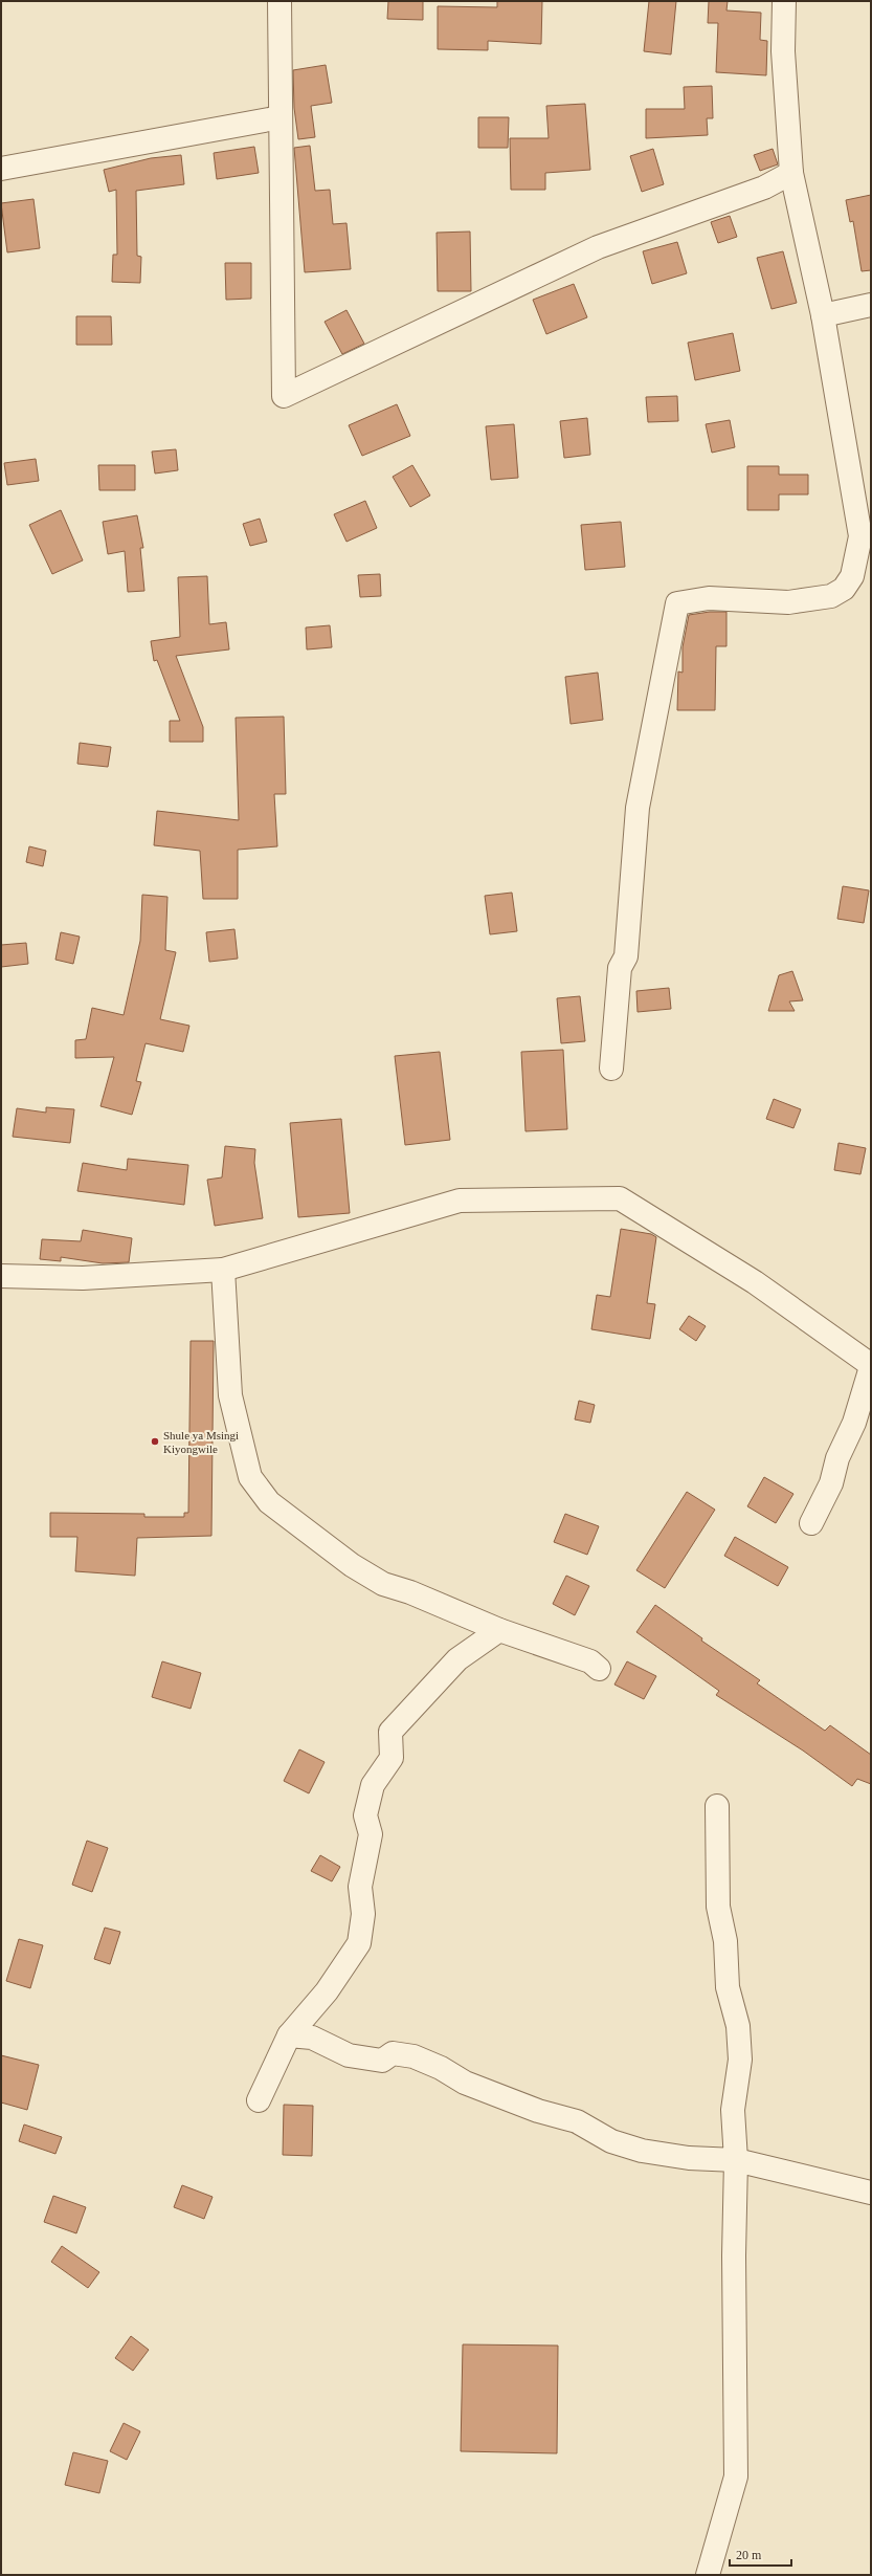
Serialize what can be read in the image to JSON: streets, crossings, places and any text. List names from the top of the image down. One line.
{"places":["Shule ya Msingi Kiyongwile"],"scale_bar":"20 m"}
